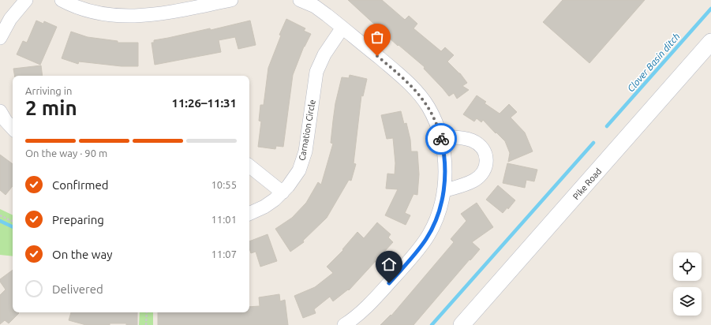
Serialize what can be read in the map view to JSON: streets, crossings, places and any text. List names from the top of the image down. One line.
{"streets":{"street":["Carnation Circle","Pike Road"]},"water":["Clover Basin ditch"],"page":{"heading":["2 min","Arriving in","11:26–11:31"],"bar":"On the way · 90 m","list":[["Confirmed","10:55"],["Preparing","11:01"],["On the way","11:07"],"Delivered"]}}
